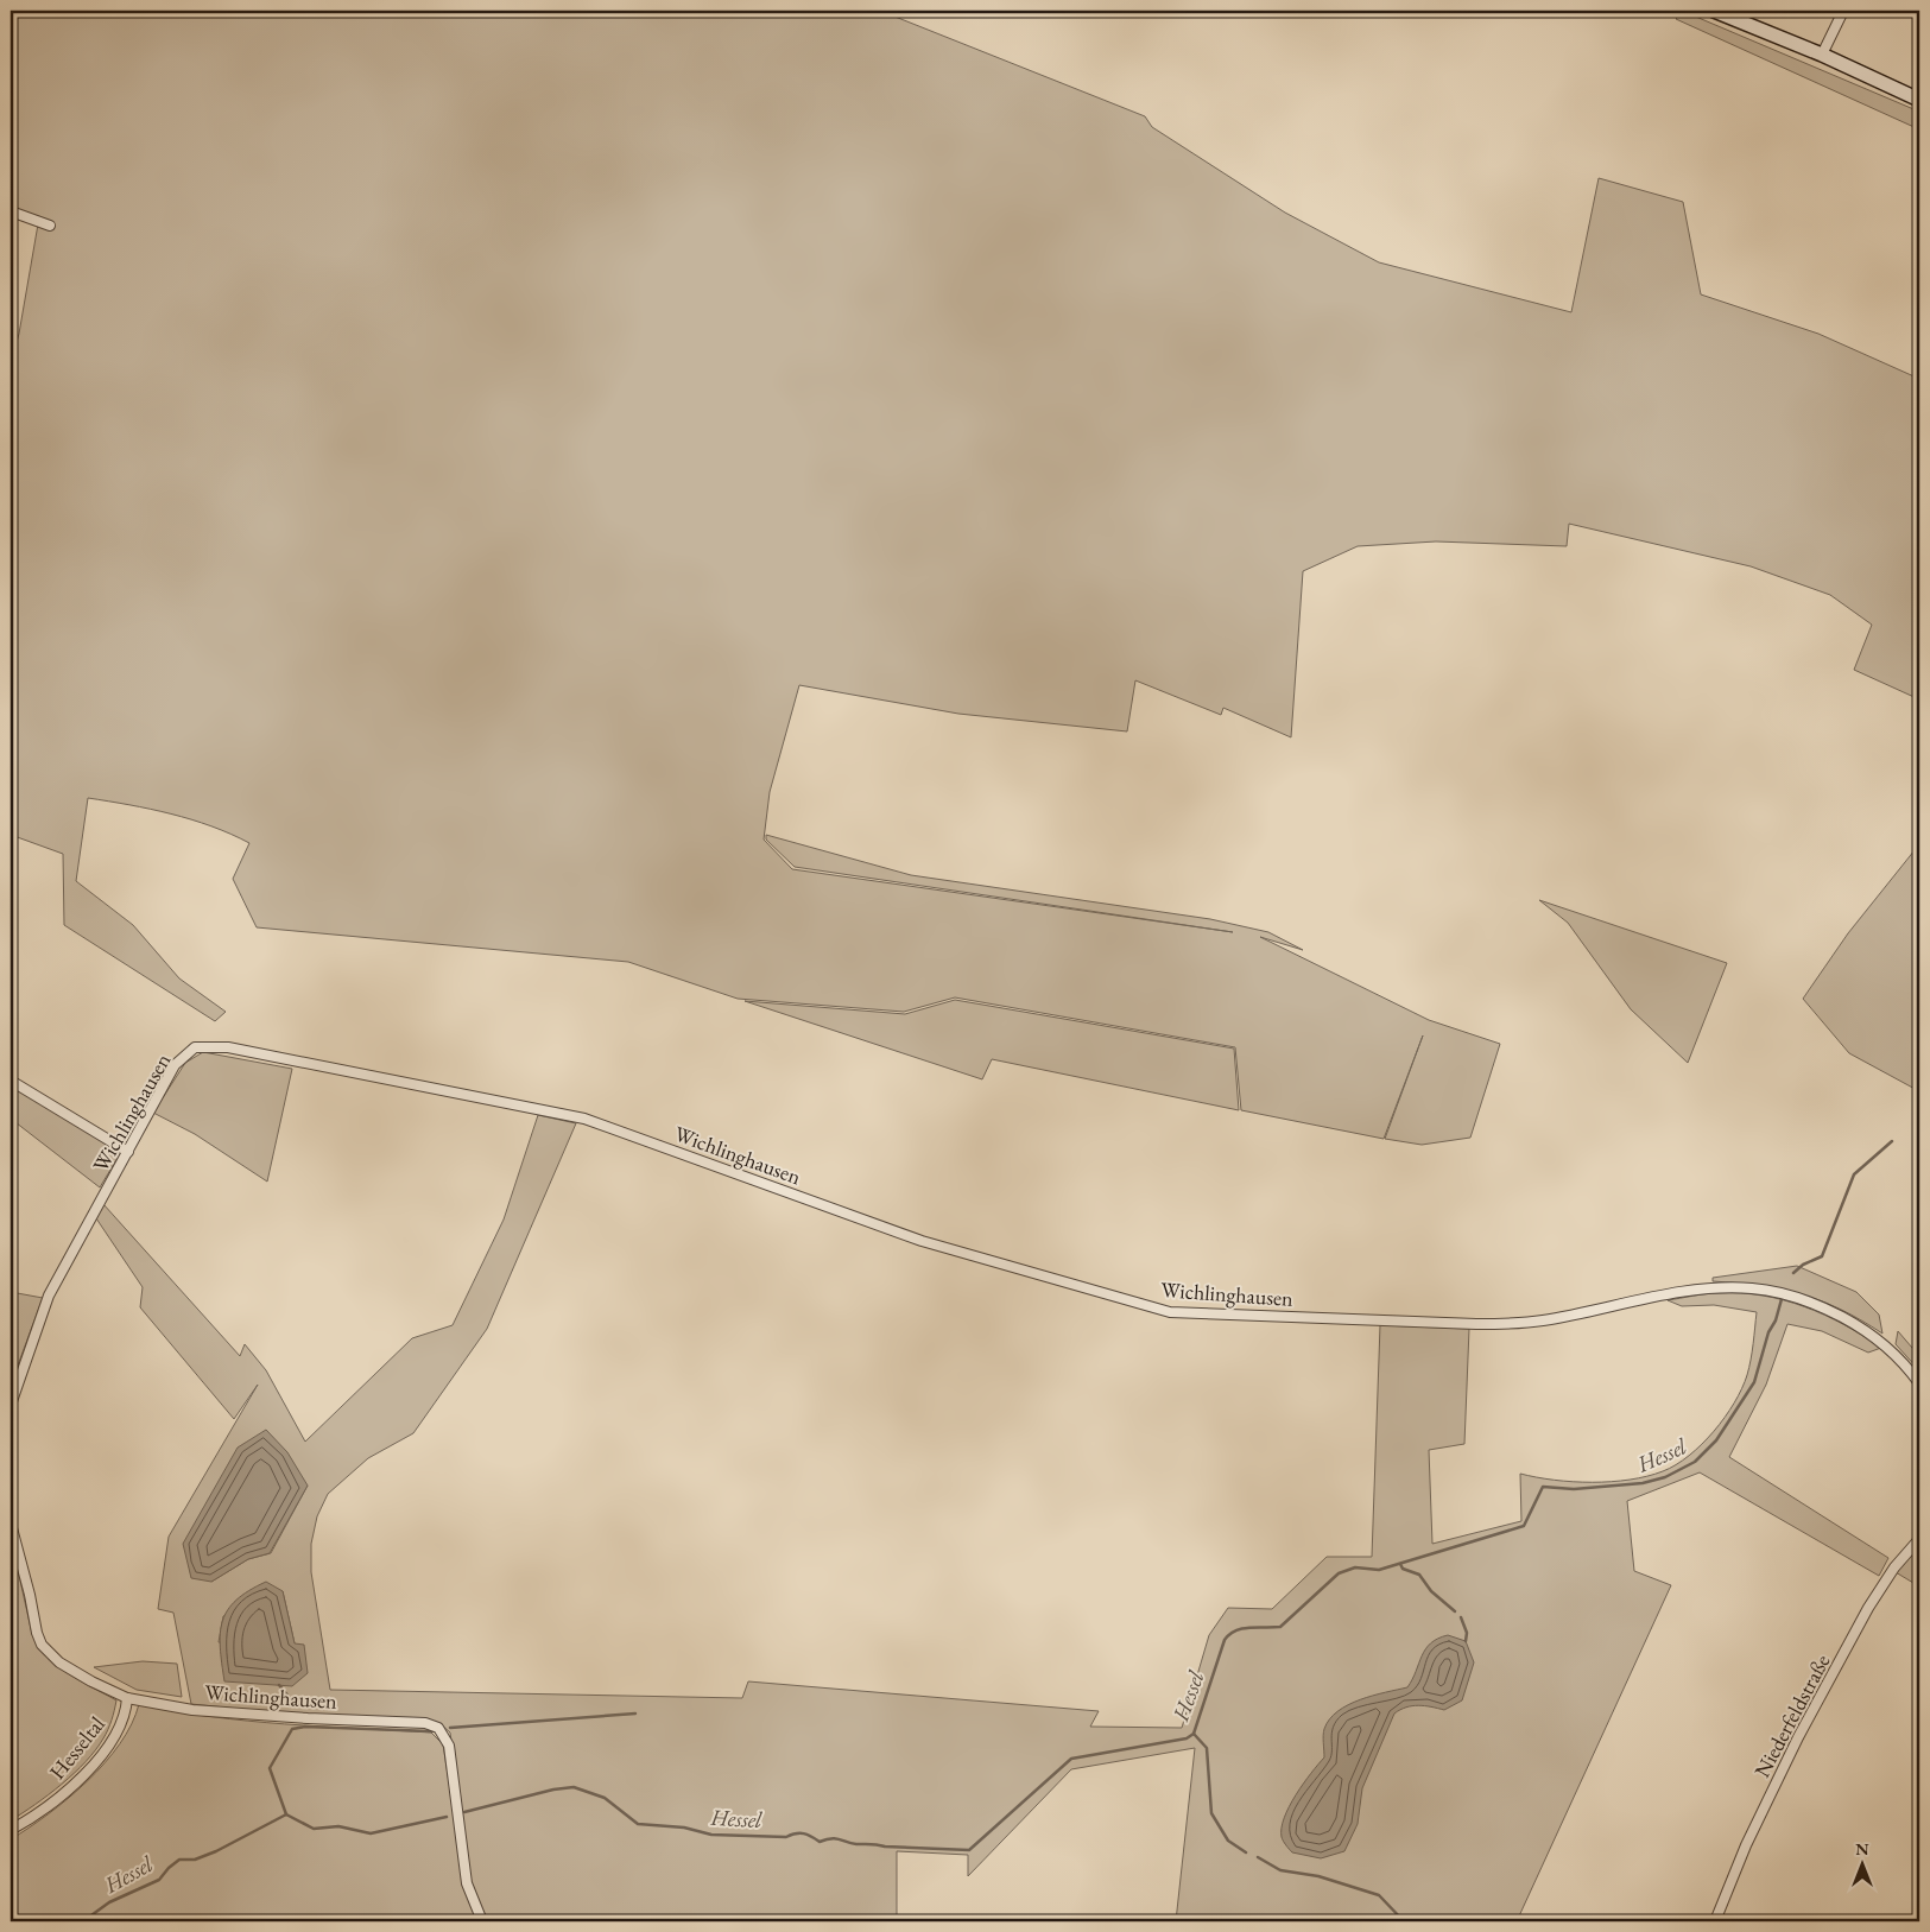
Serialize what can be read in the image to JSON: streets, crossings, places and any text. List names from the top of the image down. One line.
{"streets":{"street":["Wichlinghausen","Niederfeldstraße","Hesseltal"]},"crossings":[["Wichlinghausen","Hesseltal"]],"water":["Hessel"],"north":"top"}
